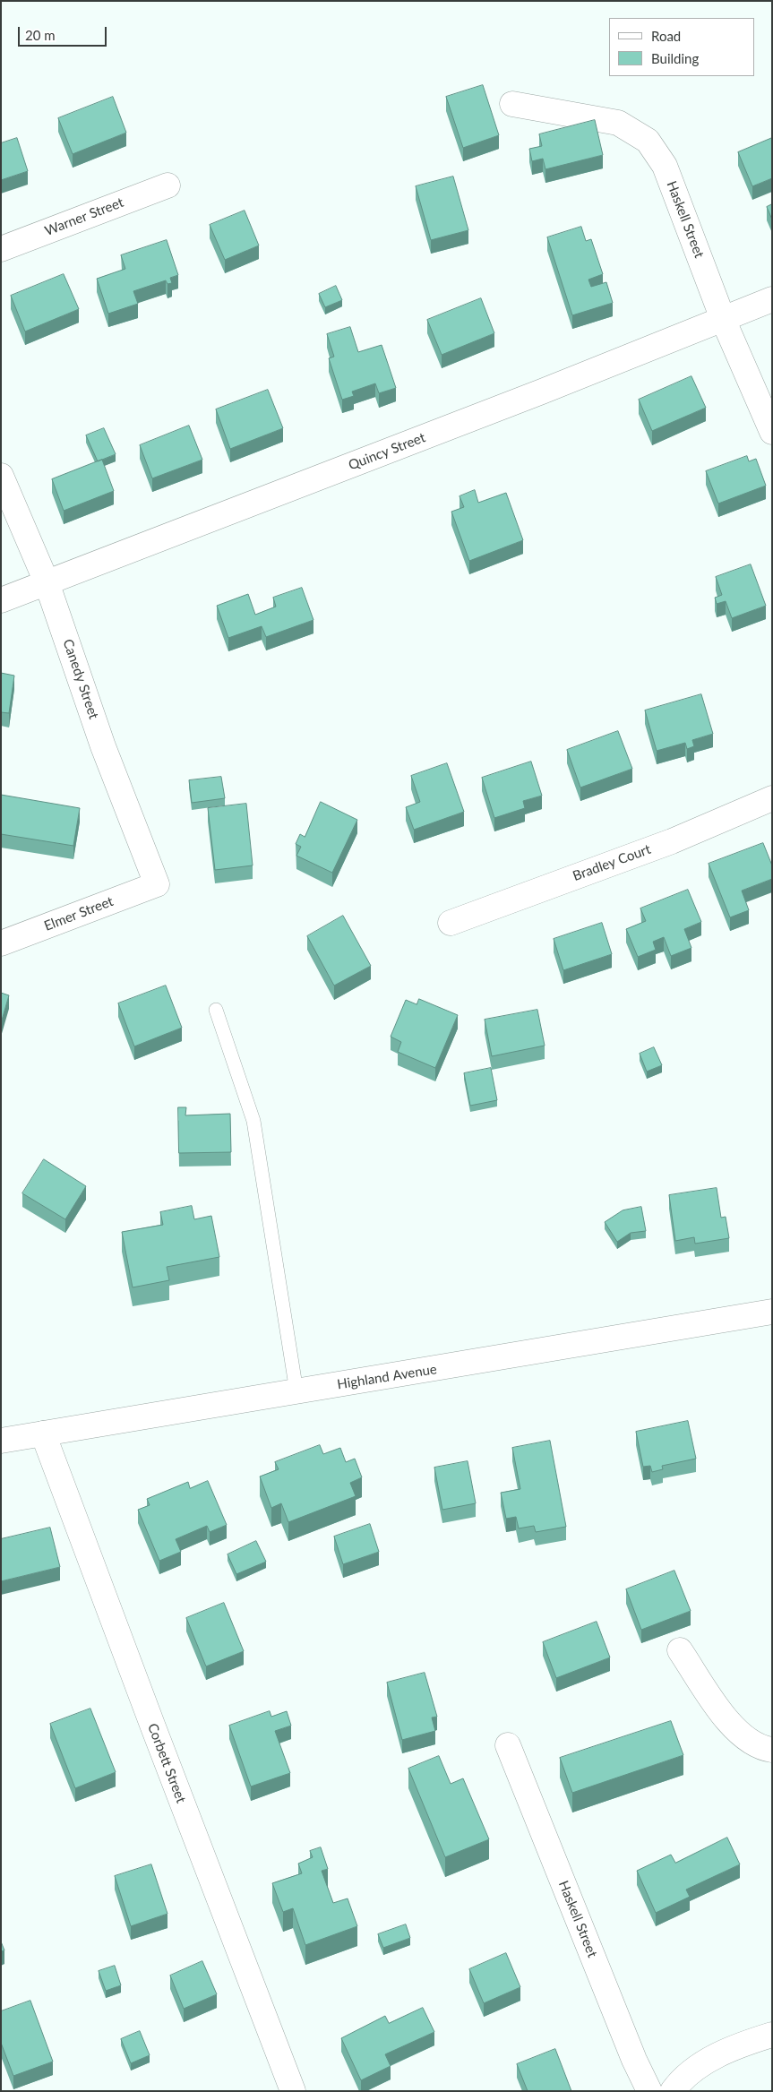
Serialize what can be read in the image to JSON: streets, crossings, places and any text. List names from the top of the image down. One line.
{"streets":{"street":["Warner Street","Haskell Street","Quincy Street","Canedy Street","Bradley Court","Elmer Street","Highland Avenue","Corbett Street"]},"crossings":[["Haskell Street","Quincy Street"],["Quincy Street","Canedy Street"],["Canedy Street","Elmer Street"],["Highland Avenue","Corbett Street"]],"legend":["Road","Building"],"scale_bar":"20 m"}
